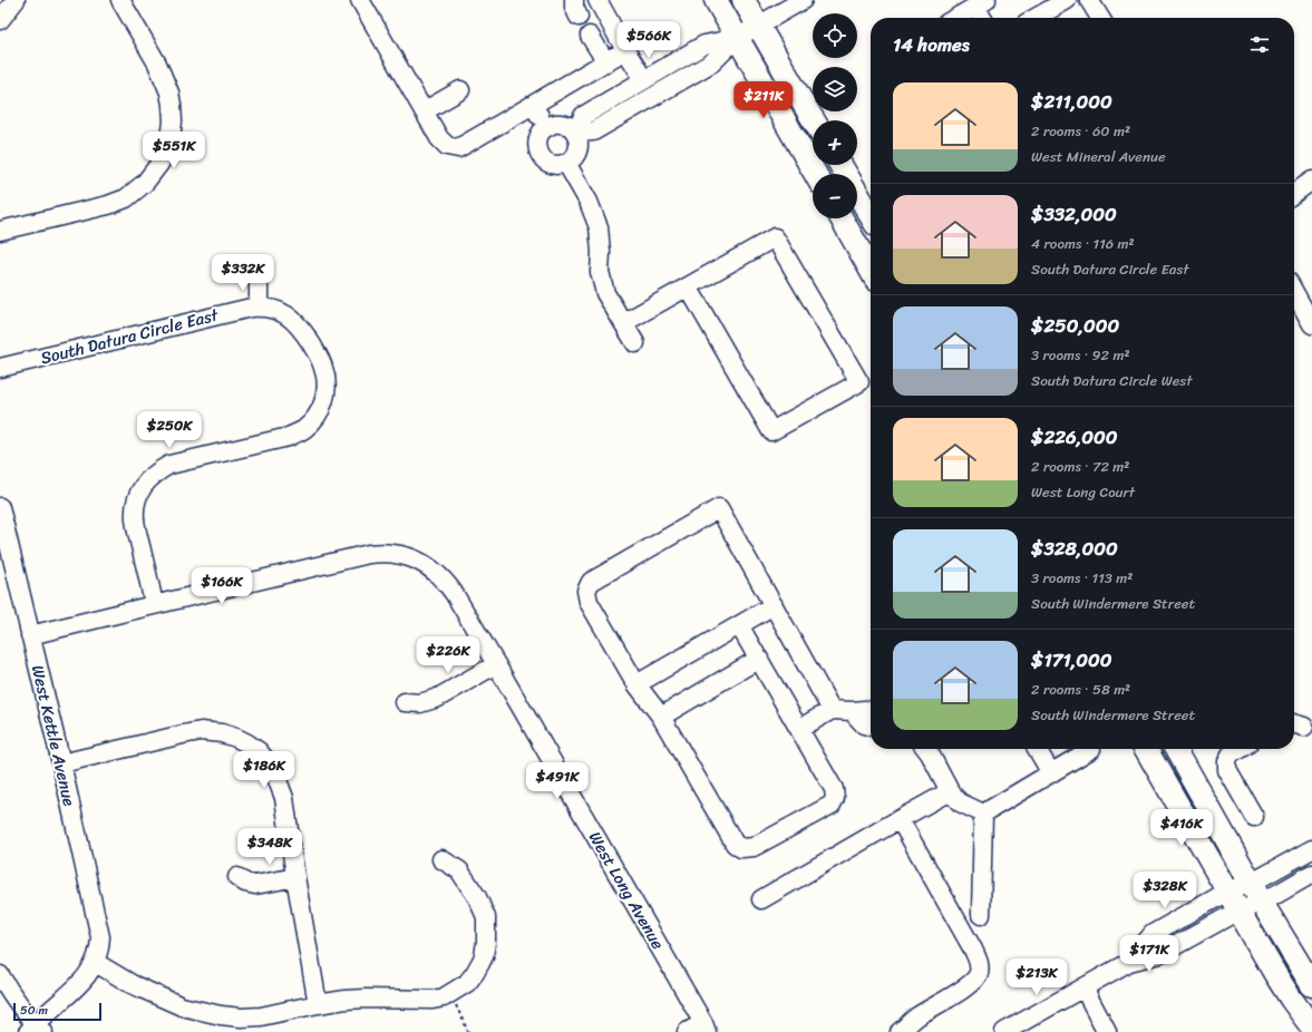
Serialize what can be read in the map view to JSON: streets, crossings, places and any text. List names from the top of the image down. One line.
{"streets":{"street":["South Datura Circle East","West Kettle Avenue","West Long Avenue"]},"crossings":[["South Datura Circle East","West Long Avenue"],["West Kettle Avenue","West Long Avenue"]],"scale_bar":"50 m","page":{"map_buttons":["+","−"],"heading":"14 homes","price":["$566K","$211K","$551K","$332K","$250K","$166K","$226K","$186K","$491K","$416K","$348K","$328K","$171K","$213K"],"list":[{"name":"$211,000","note":"2 rooms · 60 m² · West Mineral Avenue"},{"name":"$332,000","note":"4 rooms · 116 m² · South Datura Circle East"},{"name":"$250,000","note":"3 rooms · 92 m² · South Datura Circle West"},{"name":"$226,000","note":"2 rooms · 72 m² · West Long Court"},{"name":"$328,000","note":"3 rooms · 113 m² · South Windermere Street"},{"name":"$171,000","note":"2 rooms · 58 m² · South Windermere Street"}],"scale":"50 m"}}
